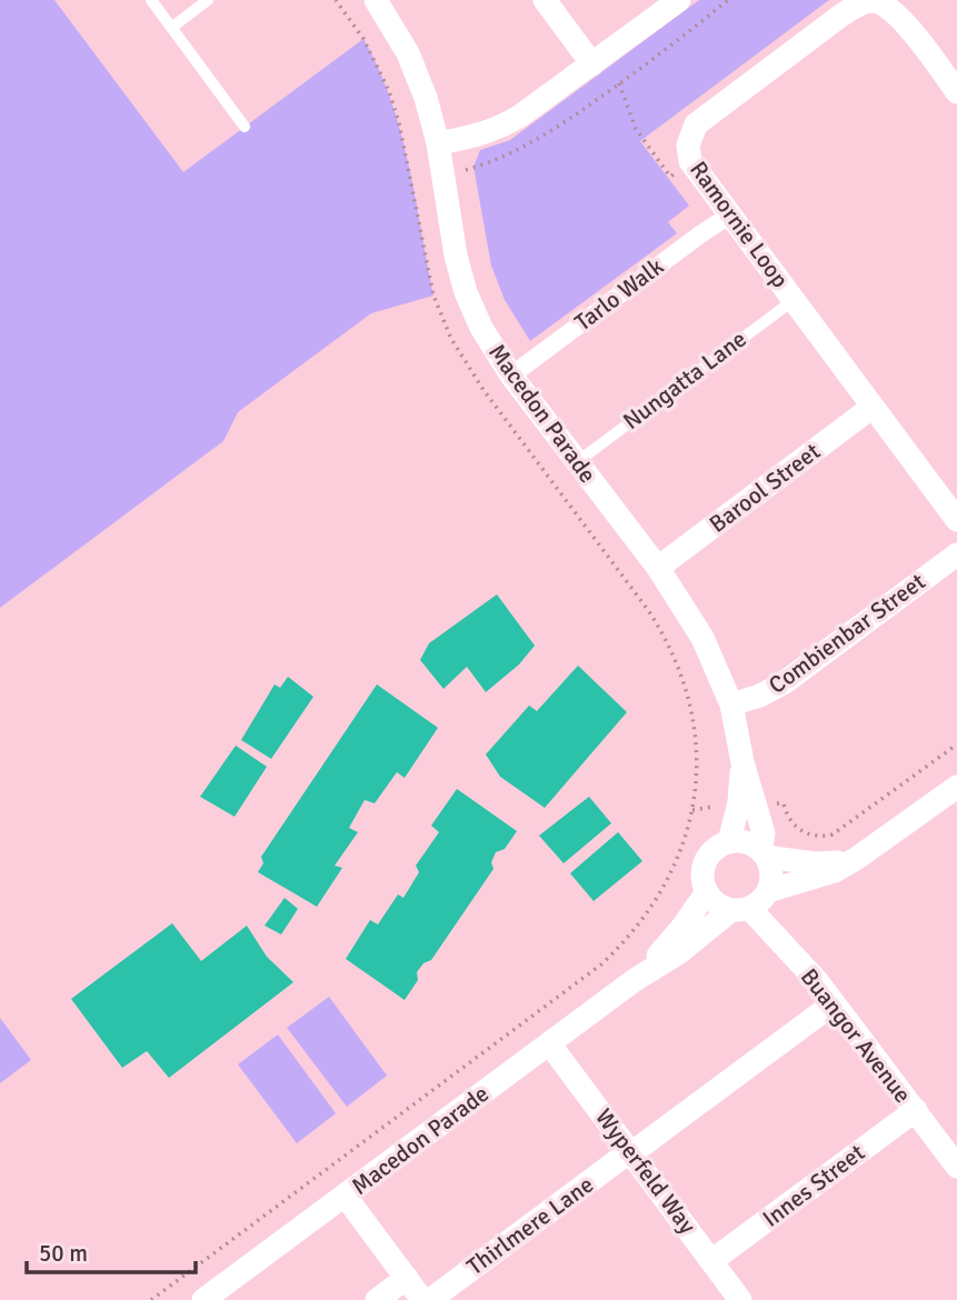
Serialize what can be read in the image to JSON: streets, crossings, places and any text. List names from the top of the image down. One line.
{"streets":{"street":["Ramornie Loop","Tarlo Walk","Macedon Parade","Barool Street","Combienbar Street","Buangor Avenue","Wyperfeld Way","Innes Street","Thirlmere Lane"],"lane":["Nungatta Lane"]},"crossings":[["Ramornie Loop","Tarlo Walk"],["Ramornie Loop","Nungatta Lane"],["Ramornie Loop","Barool Street"],["Tarlo Walk","Macedon Parade"],["Nungatta Lane","Macedon Parade"],["Macedon Parade","Barool Street"],["Macedon Parade","Combienbar Street"],["Macedon Parade","Buangor Avenue"],["Macedon Parade","Wyperfeld Way"],["Buangor Avenue","Innes Street"],["Buangor Avenue","Thirlmere Lane"],["Wyperfeld Way","Innes Street"],["Wyperfeld Way","Thirlmere Lane"]],"scale_bar":"50 m"}
